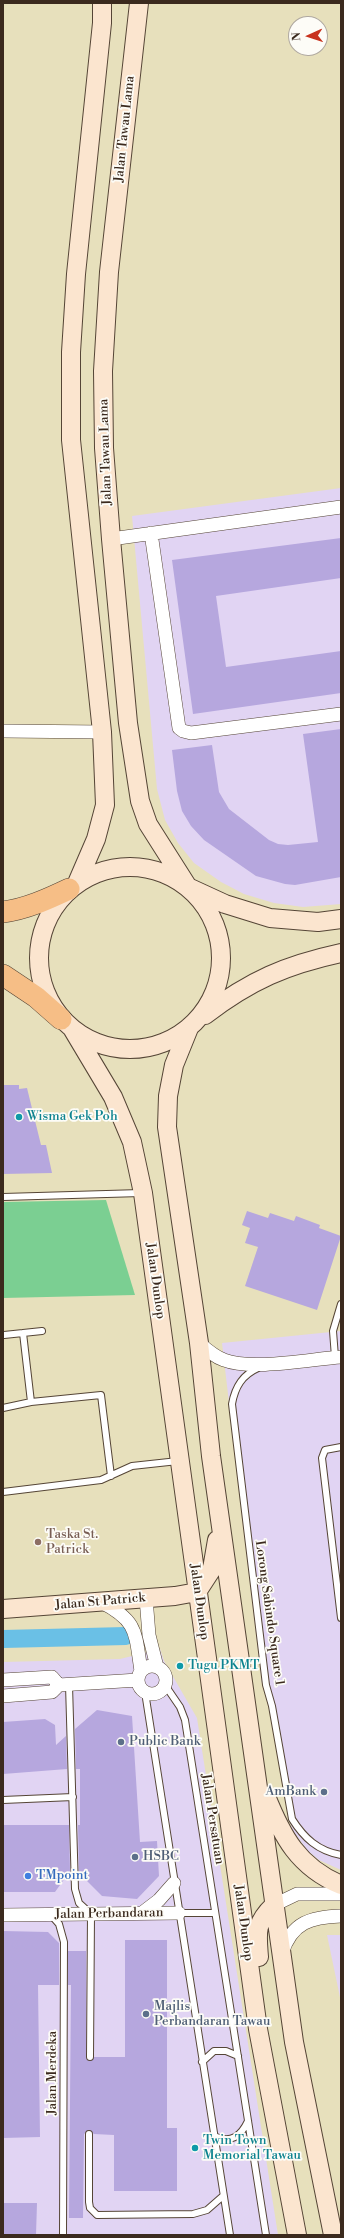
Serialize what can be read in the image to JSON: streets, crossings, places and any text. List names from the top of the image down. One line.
{"streets":{"main road":["Jalan Tawau Lama","Jalan Dunlop","Jalan St Patrick"],"street":["Jalan Perbandaran"],"lane":["Lorong Sabindo Square 1","Jalan Persatuan","Jalan Merdeka"]},"crossings":[["Jalan Dunlop","Jalan St Patrick"],["Jalan Persatuan","Jalan Perbandaran"],["Jalan Perbandaran","Jalan Merdeka"]],"places":["Wisma Gek Poh","Taska St. Patrick","Tugu PKMT","Public Bank","AmBank","HSBC","TMpoint","Majlis Perbandaran Tawau","Twin Town Memorial Tawau"],"north":"left"}
